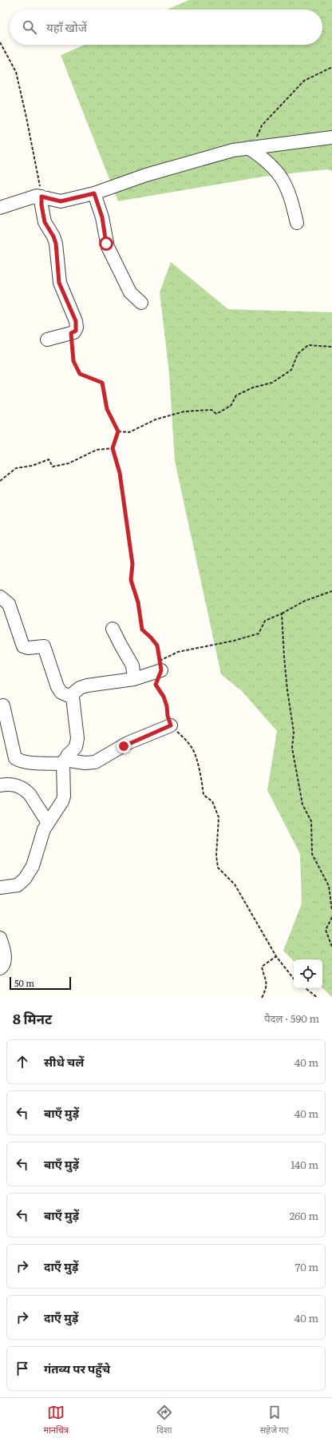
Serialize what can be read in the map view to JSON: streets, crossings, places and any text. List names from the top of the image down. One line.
{"scale_bar":"50 m","page":{"search":"यहाँ खोजें","scale":"50 m","heading":["8 मिनट","पैदल · 590 m"],"list":[["सीधे चलें","40 m"],["बाएँ मुड़ें","40 m"],["बाएँ मुड़ें","140 m"],["बाएँ मुड़ें","260 m"],["दाएँ मुड़ें","70 m"],["दाएँ मुड़ें","40 m"],"गंतव्य पर पहुँचे"],"nav":["मानचित्र","दिशा","सहेजे गए"]}}
